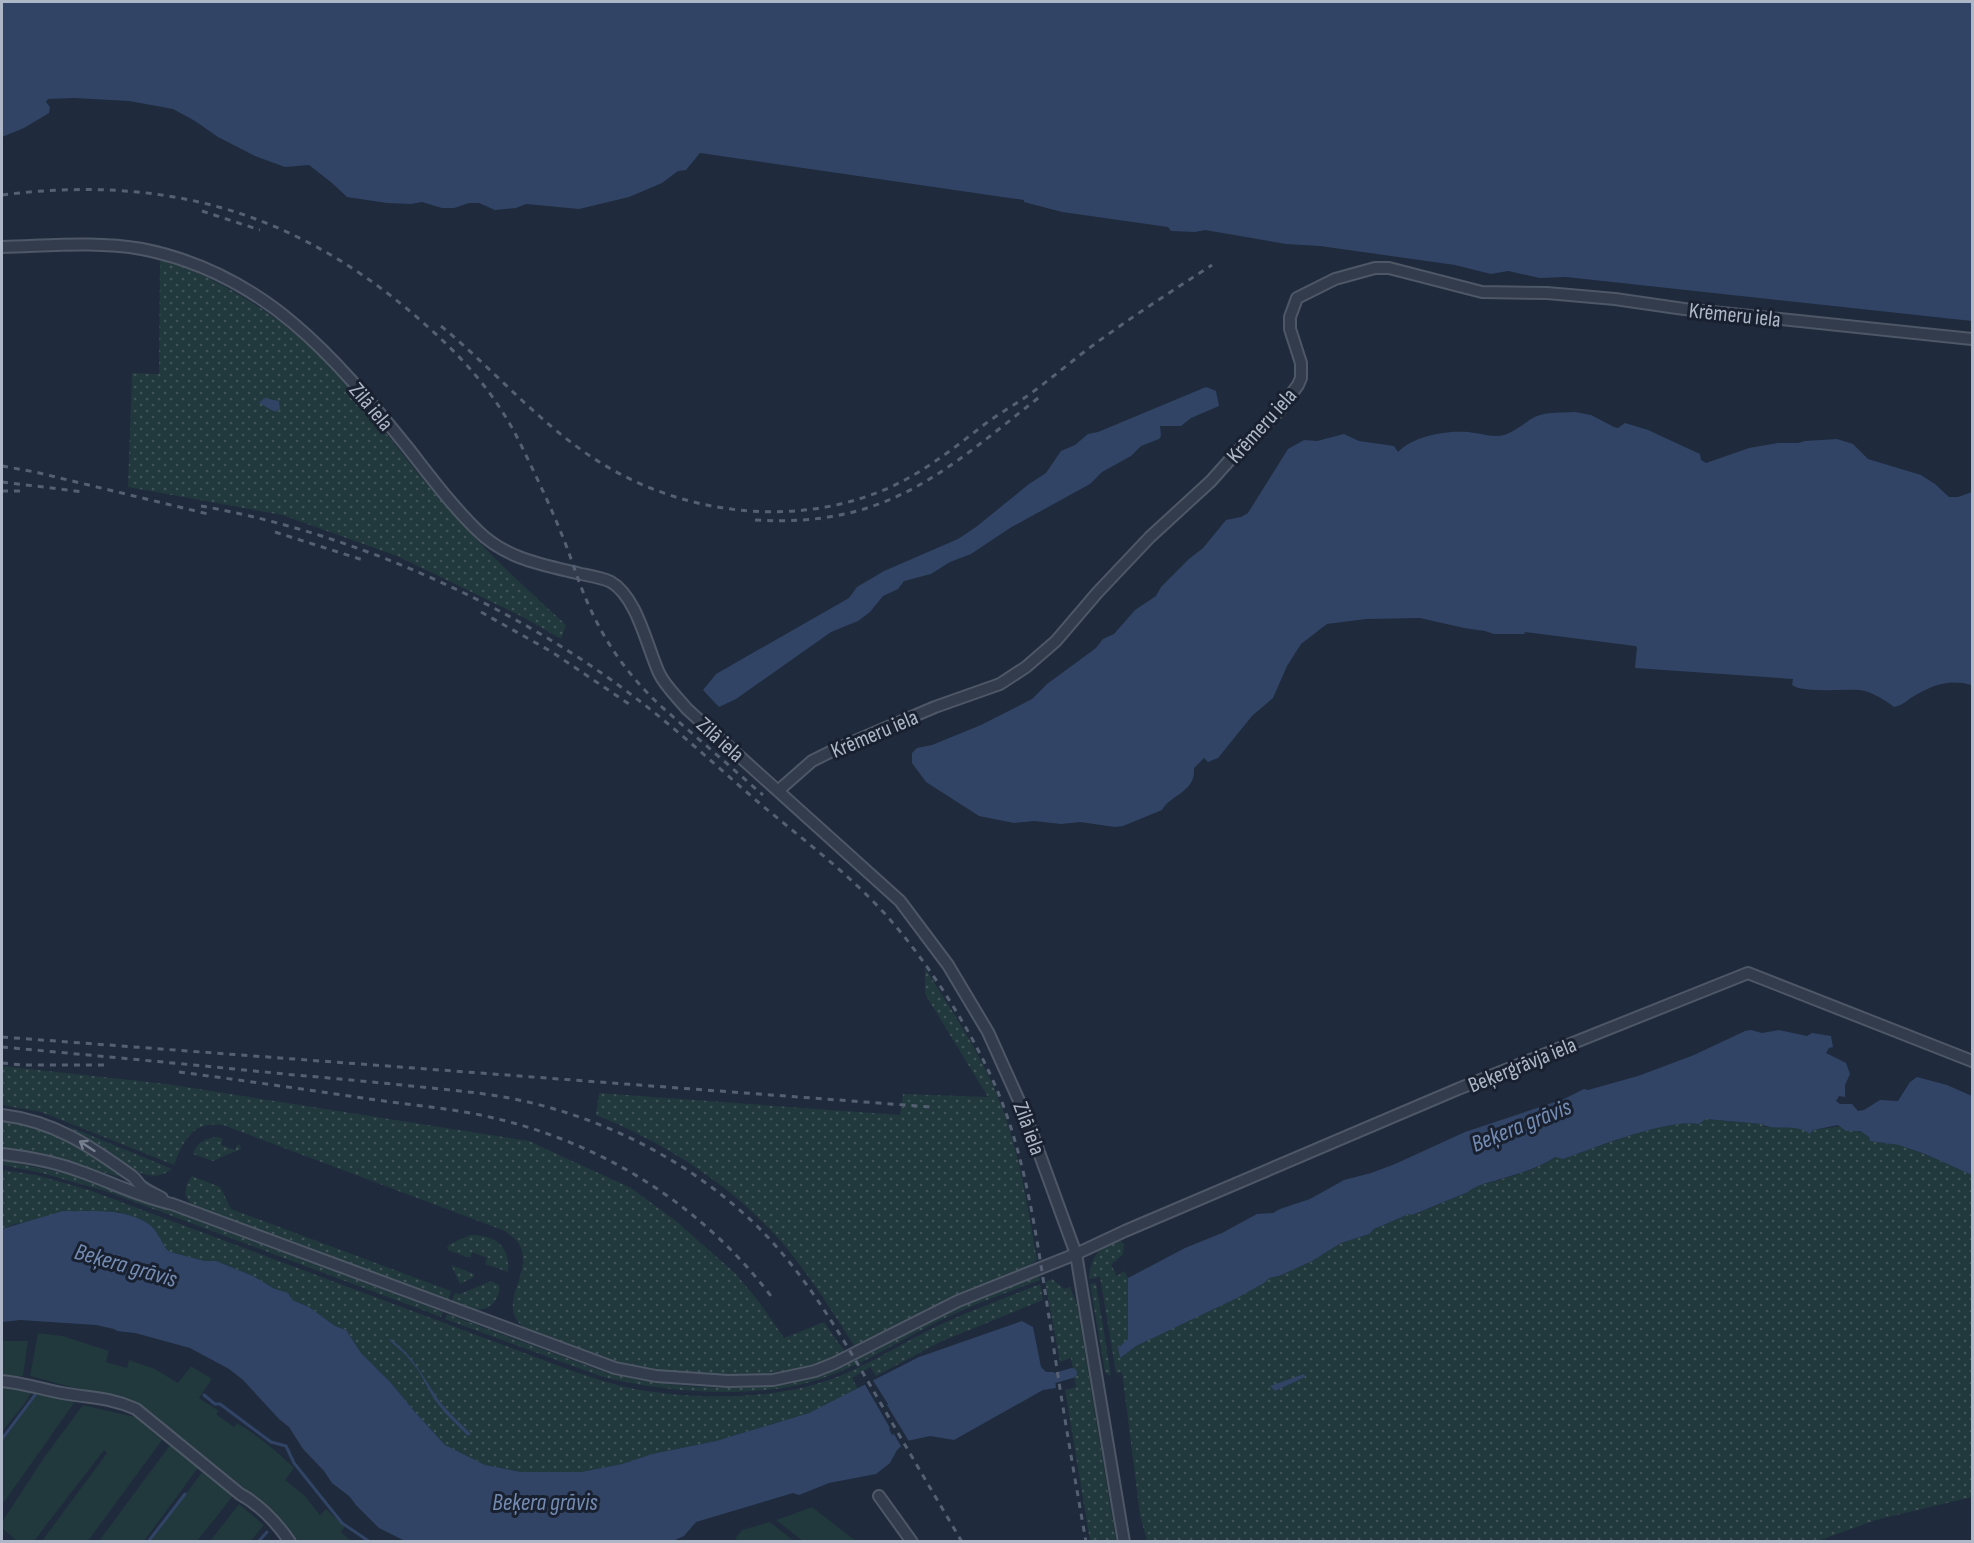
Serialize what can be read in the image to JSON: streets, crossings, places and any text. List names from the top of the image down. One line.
{"streets":{"street":["Krēmeru iela","Zilā iela","Beķergrāvja iela"]},"crossings":[["Krēmeru iela","Zilā iela"],["Zilā iela","Beķergrāvja iela"]],"water":["Beķera grāvis"]}
